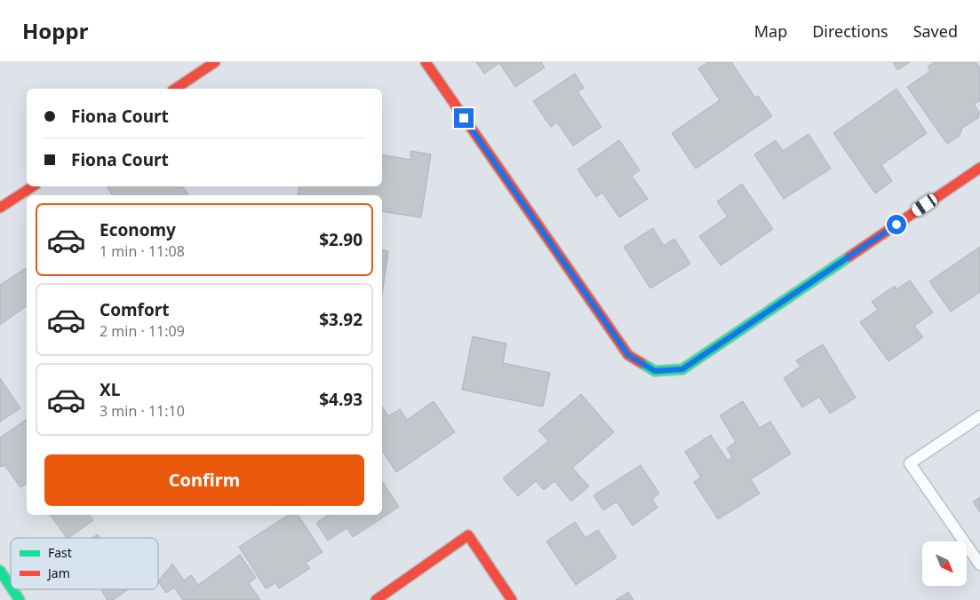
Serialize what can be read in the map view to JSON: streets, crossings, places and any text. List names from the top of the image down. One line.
{"legend":["Fast","Jam"],"north":"bottom right","page":{"header":"Hoppr","nav":["Map","Directions","Saved"],"banner":["Fiona Court","Fiona Court"],"list":[{"name":"Economy","note":"1 min · 11:08","value":"$2.90"},{"name":"Comfort","note":"2 min · 11:09","value":"$3.92"},{"name":"XL","note":"3 min · 11:10","value":"$4.93"}],"buttons":"Confirm"}}
